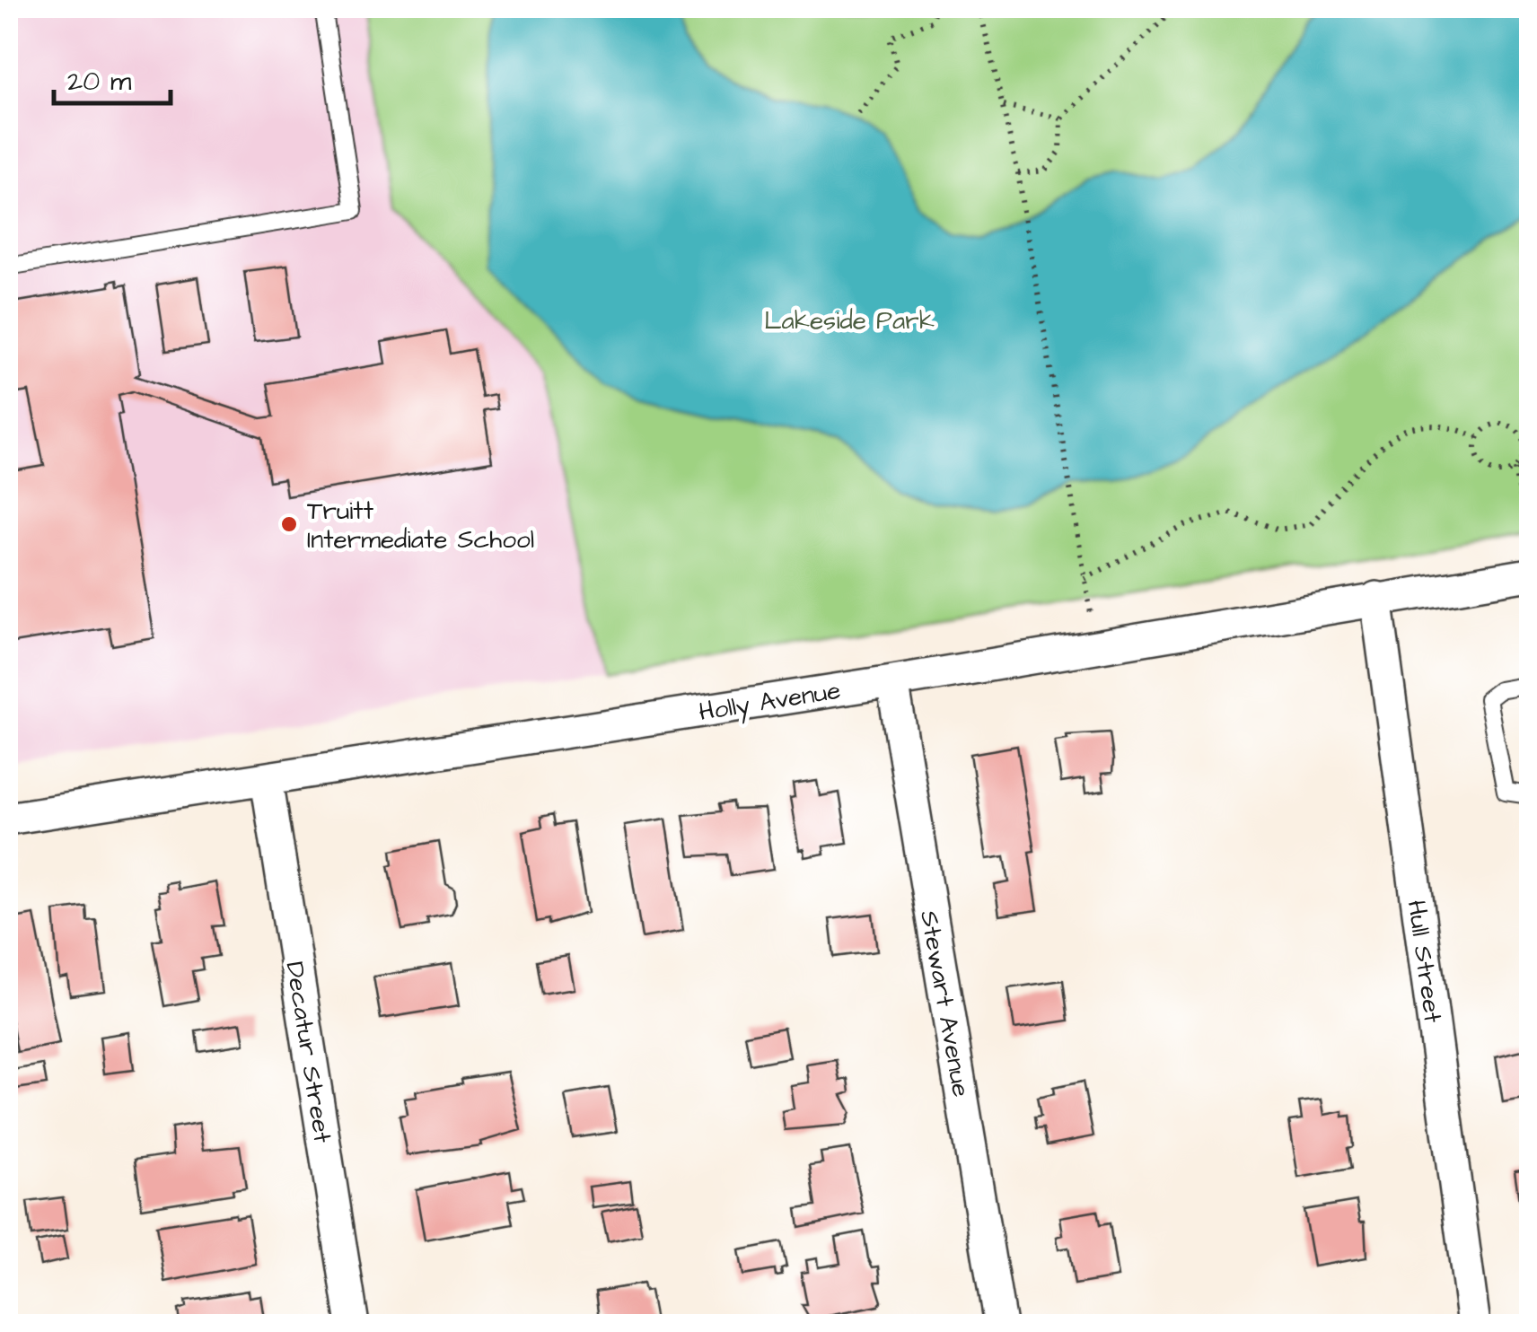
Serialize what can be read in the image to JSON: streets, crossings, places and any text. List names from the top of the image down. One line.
{"streets":{"street":["Holly Avenue","Hull Street","Stewart Avenue","Decatur Street"]},"crossings":[["Holly Avenue","Hull Street"],["Holly Avenue","Stewart Avenue"],["Holly Avenue","Decatur Street"]],"parks":["Lakeside Park"],"places":["Truitt Intermediate School"],"scale_bar":"20 m"}
